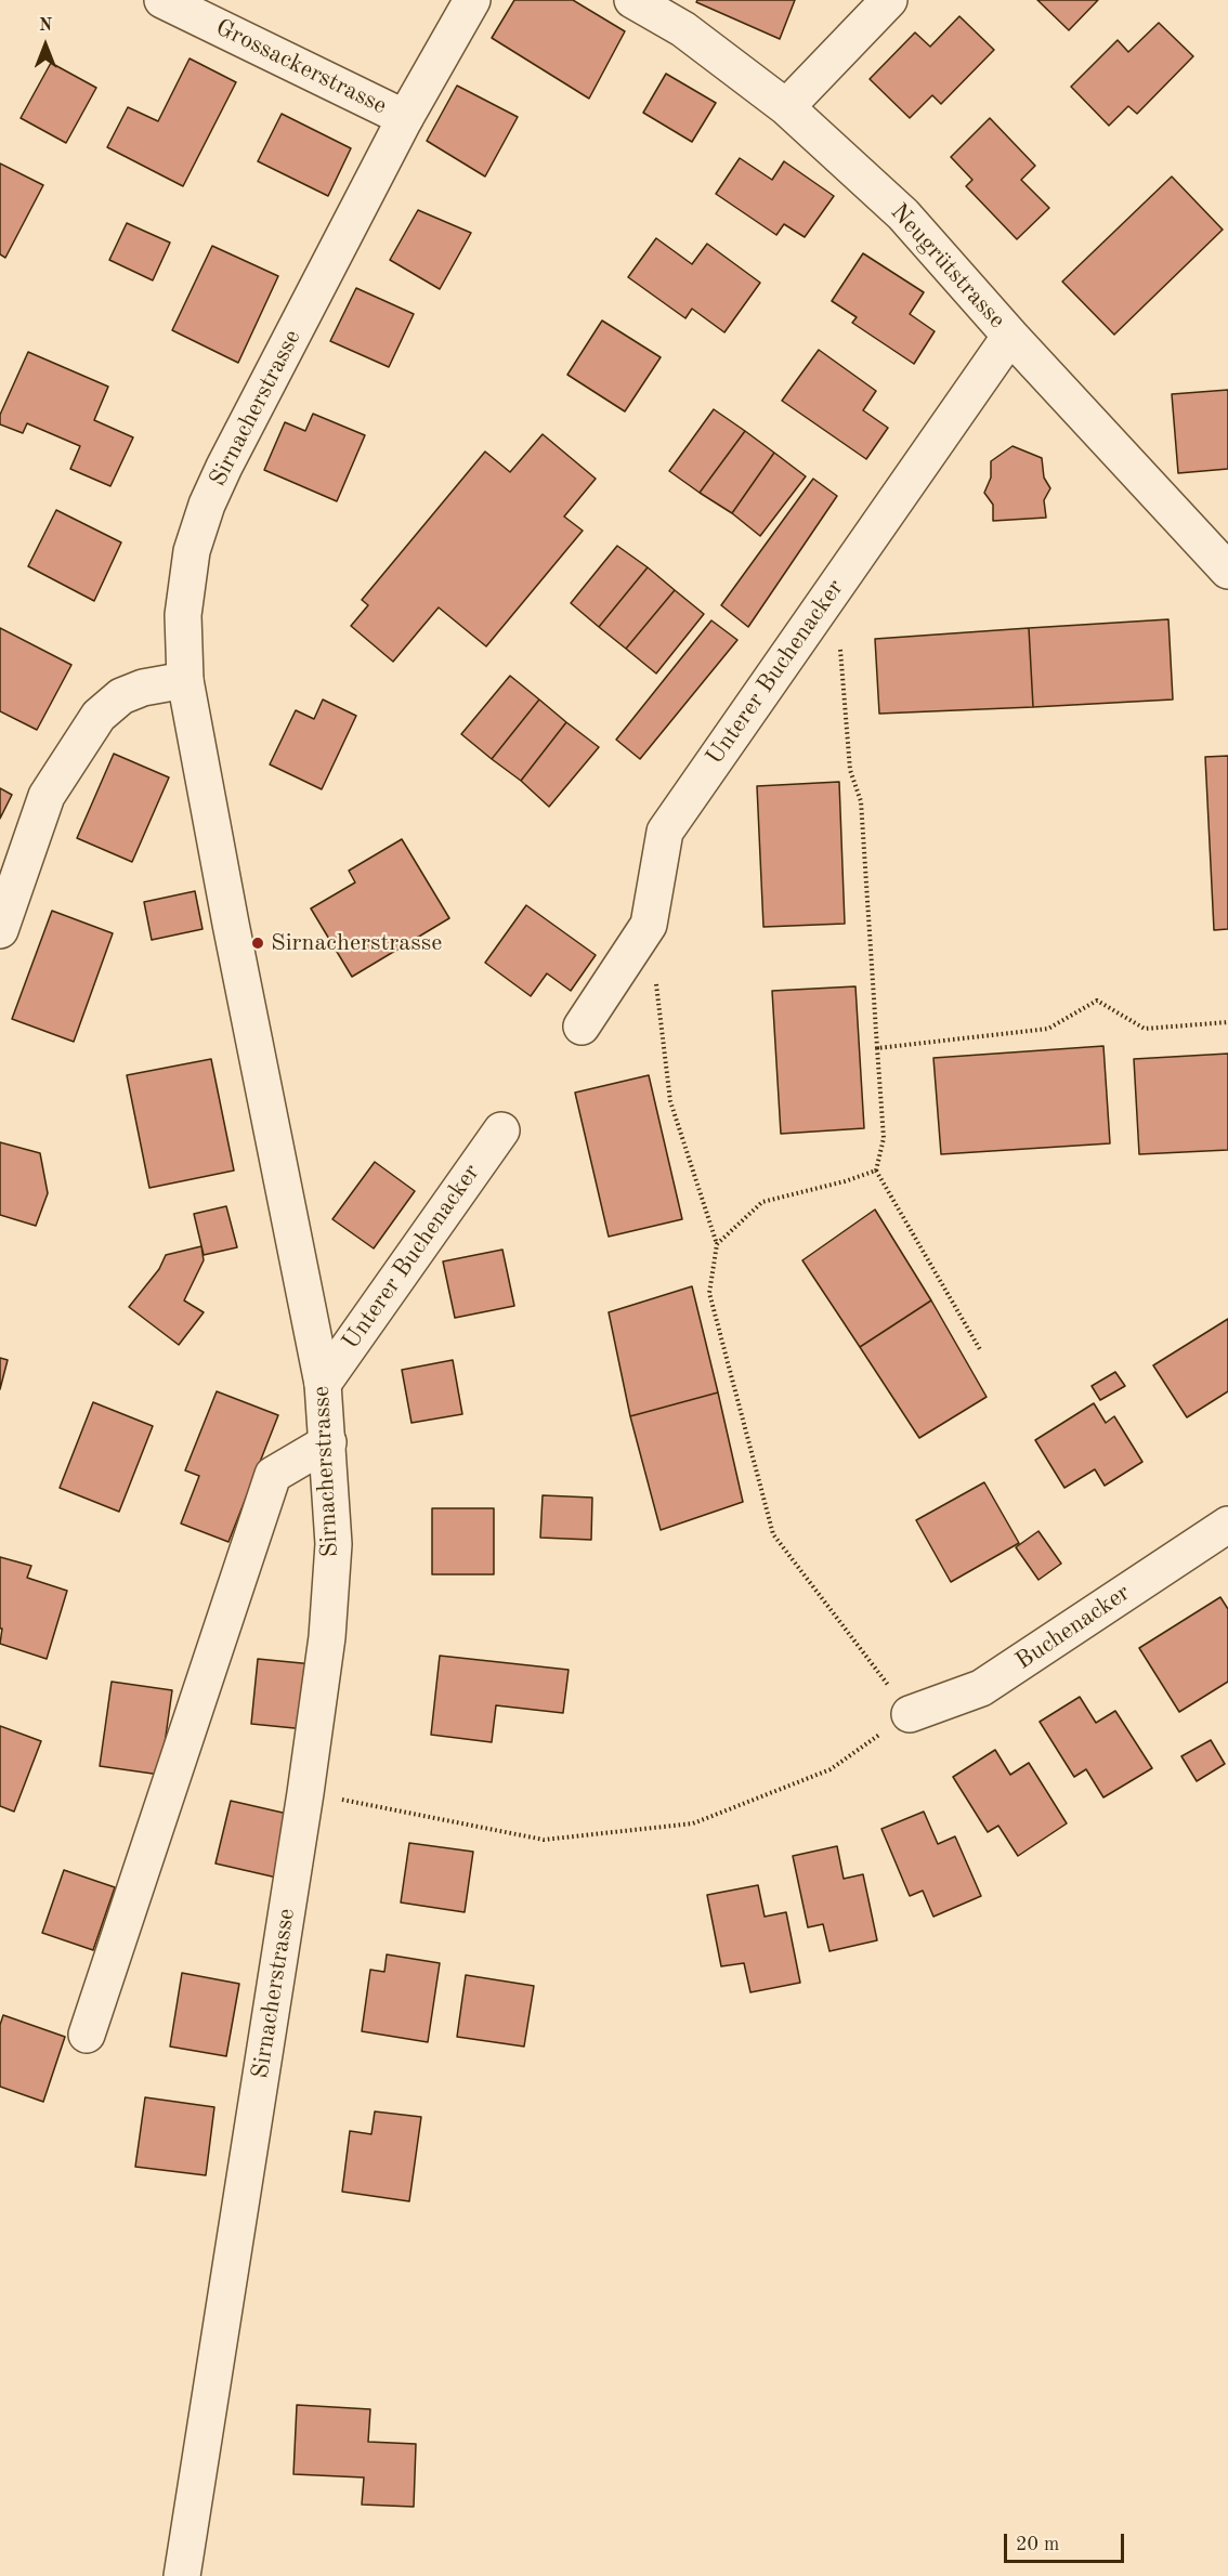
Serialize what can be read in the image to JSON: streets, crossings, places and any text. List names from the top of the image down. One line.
{"streets":{"street":["Grossackerstrasse","Neugrütstrasse","Sirnacherstrasse","Unterer Buchenacker","Buchenacker"]},"crossings":[["Grossackerstrasse","Sirnacherstrasse"],["Neugrütstrasse","Unterer Buchenacker"],["Sirnacherstrasse","Unterer Buchenacker"]],"places":["Sirnacherstrasse"],"scale_bar":"20 m","north":"top"}
